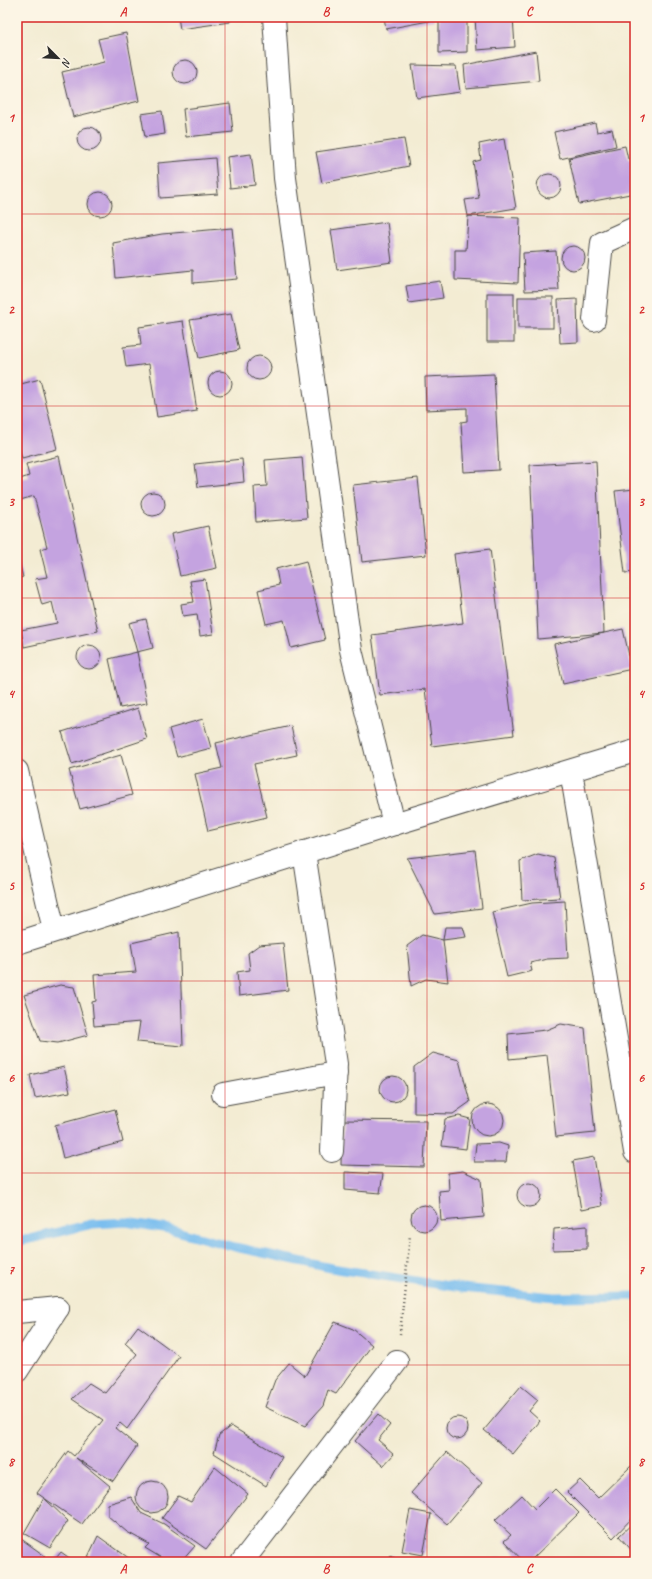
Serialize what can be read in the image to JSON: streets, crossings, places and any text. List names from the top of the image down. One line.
{"north":"bottom right","grid":{"columns":["A","B","C"],"rows":["1","2","3","4","5","6","7","8"]}}
